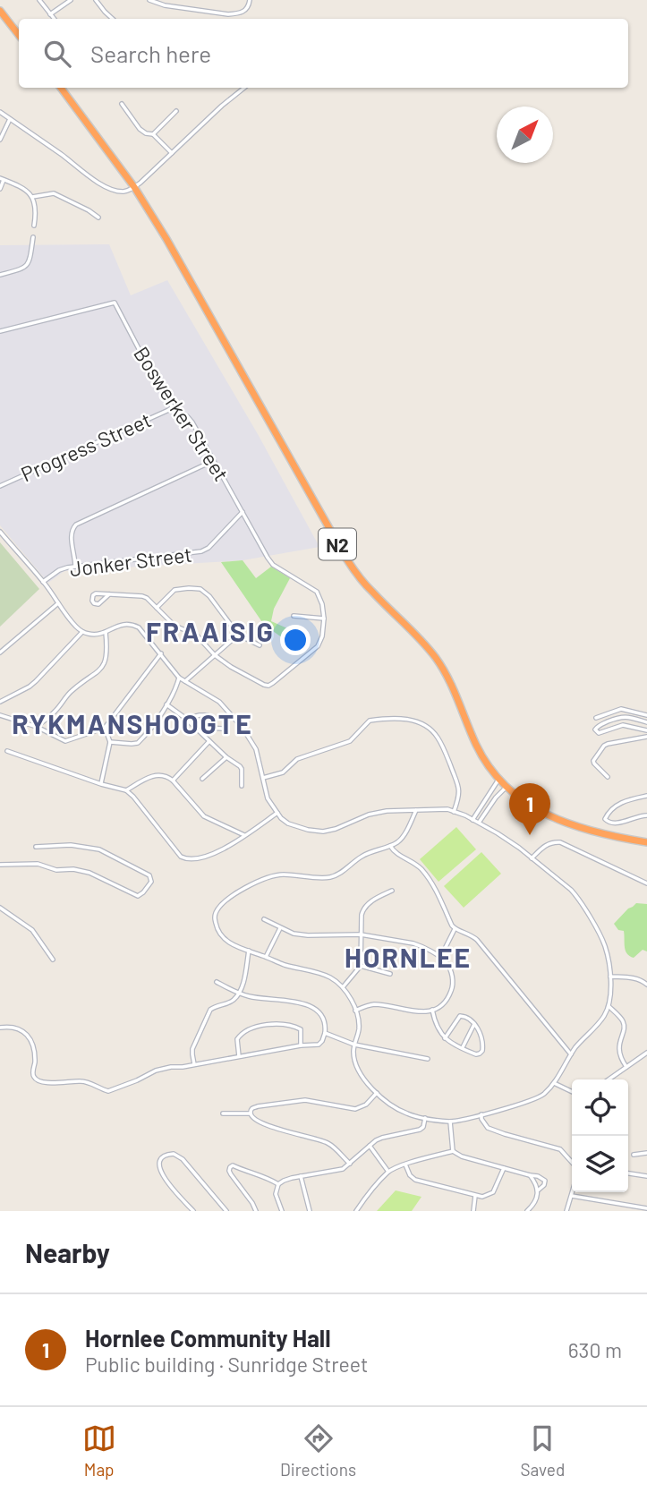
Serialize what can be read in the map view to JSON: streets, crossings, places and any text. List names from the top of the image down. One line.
{"streets":{"highway":["N2"],"street":["Boswerker Street","Progress Street","Jonker Street"]},"crossings":[["Boswerker Street","Progress Street"],["Boswerker Street","Jonker Street"]],"districts":["FRAAISIG","RYKMANSHOOGTE","HORNLEE"],"north":"top right","page":{"search":"Search here","pins":"1","heading":"Nearby","list":[{"mark":"1","name":"Hornlee Community Hall","note":"Public building · Sunridge Street","value":"630 m"}],"nav":["Map","Directions","Saved"]}}
